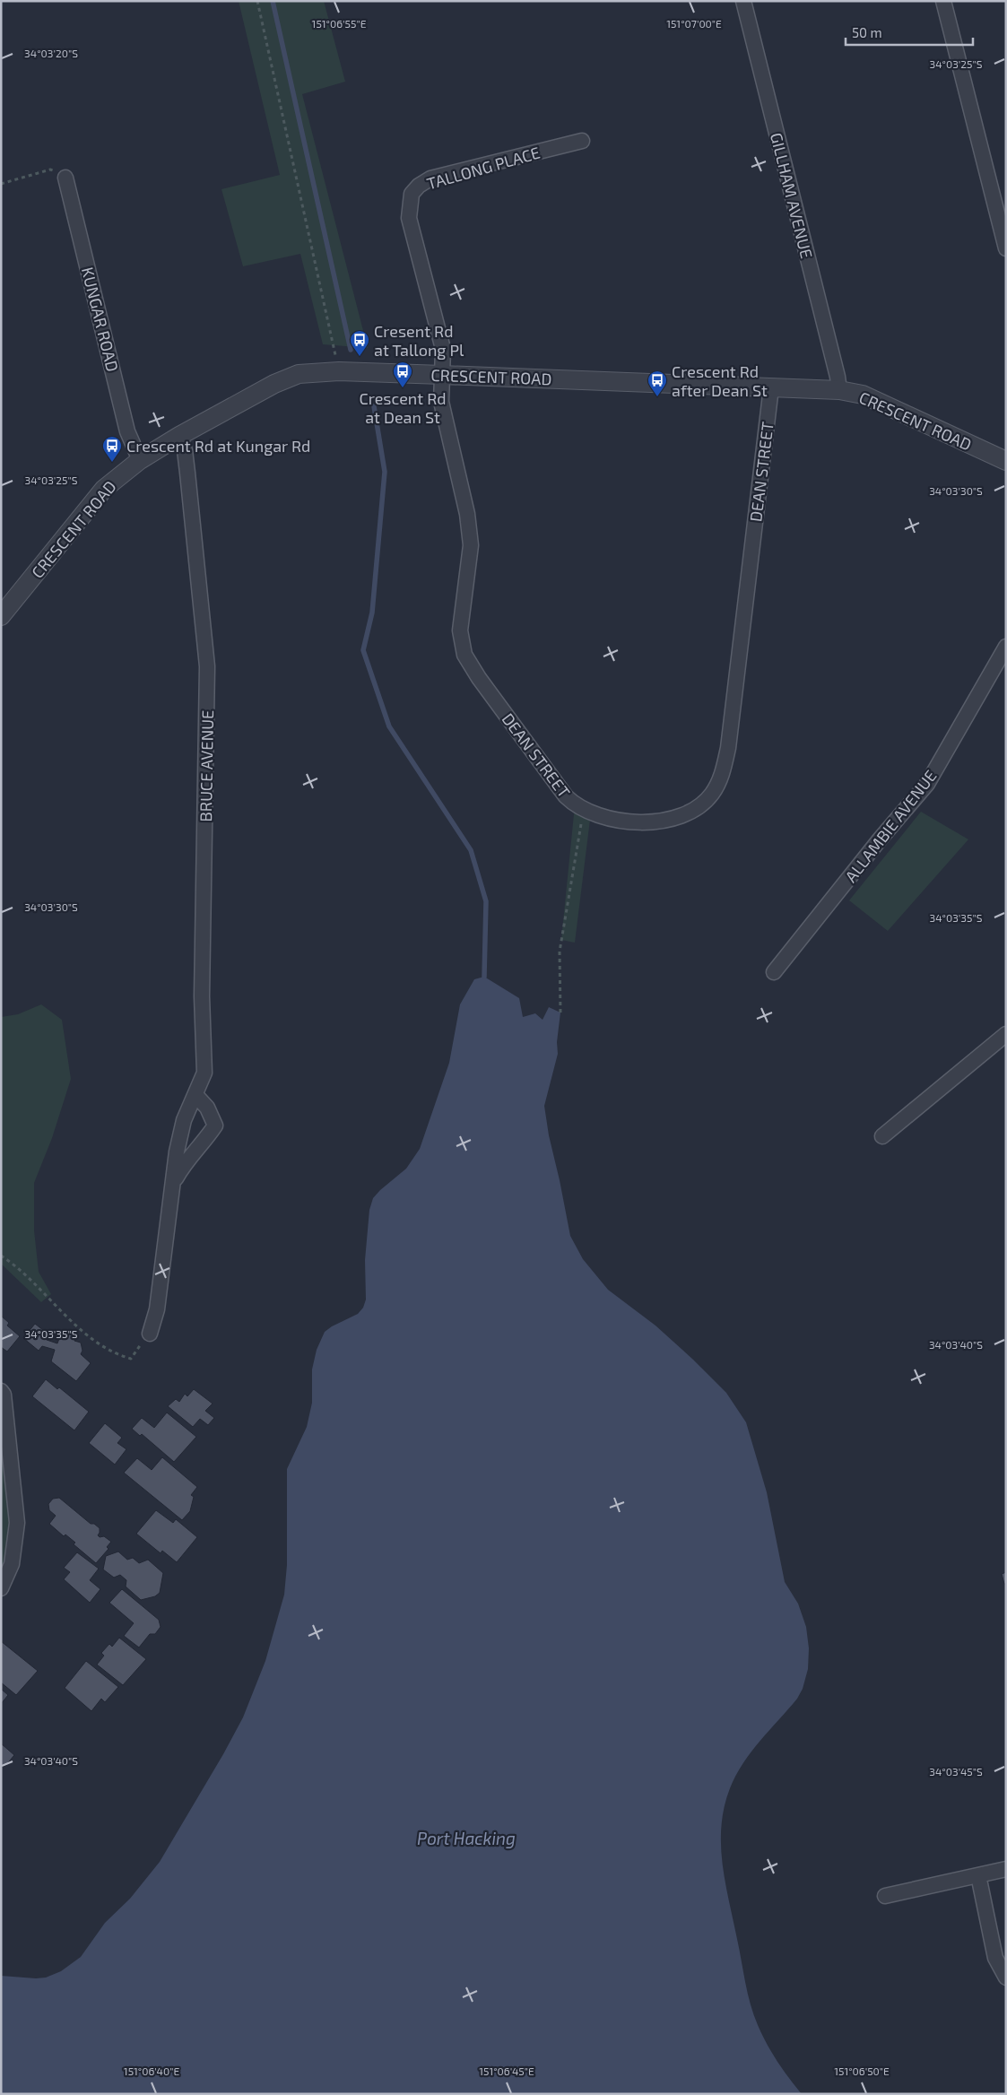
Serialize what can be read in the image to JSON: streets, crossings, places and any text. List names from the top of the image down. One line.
{"streets":{"street":["TALLONG PLACE","GILLHAM AVENUE","KUNGAR ROAD","CRESCENT ROAD","DEAN STREET","BRUCE AVENUE","ALLAMBIE AVENUE"]},"crossings":[["TALLONG PLACE","CRESCENT ROAD"],["TALLONG PLACE","DEAN STREET"],["GILLHAM AVENUE","CRESCENT ROAD"],["KUNGAR ROAD","CRESCENT ROAD"],["CRESCENT ROAD","DEAN STREET"],["CRESCENT ROAD","BRUCE AVENUE"]],"water":["Port Hacking"],"places":{"bus stop":["Cresent Rd at Tallong Pl","Crescent Rd at Dean St","Crescent Rd after Dean St","Crescent Rd at Kungar Rd"]},"scale_bar":"50 m","coordinates":["151°06'55\"E","151°07'00\"E","34°03'20\"S","34°03'25\"S","34°03'30\"S","34°03'35\"S","34°03'40\"S","34°03'45\"S","151°06'40\"E","151°06'45\"E","151°06'50\"E"]}
